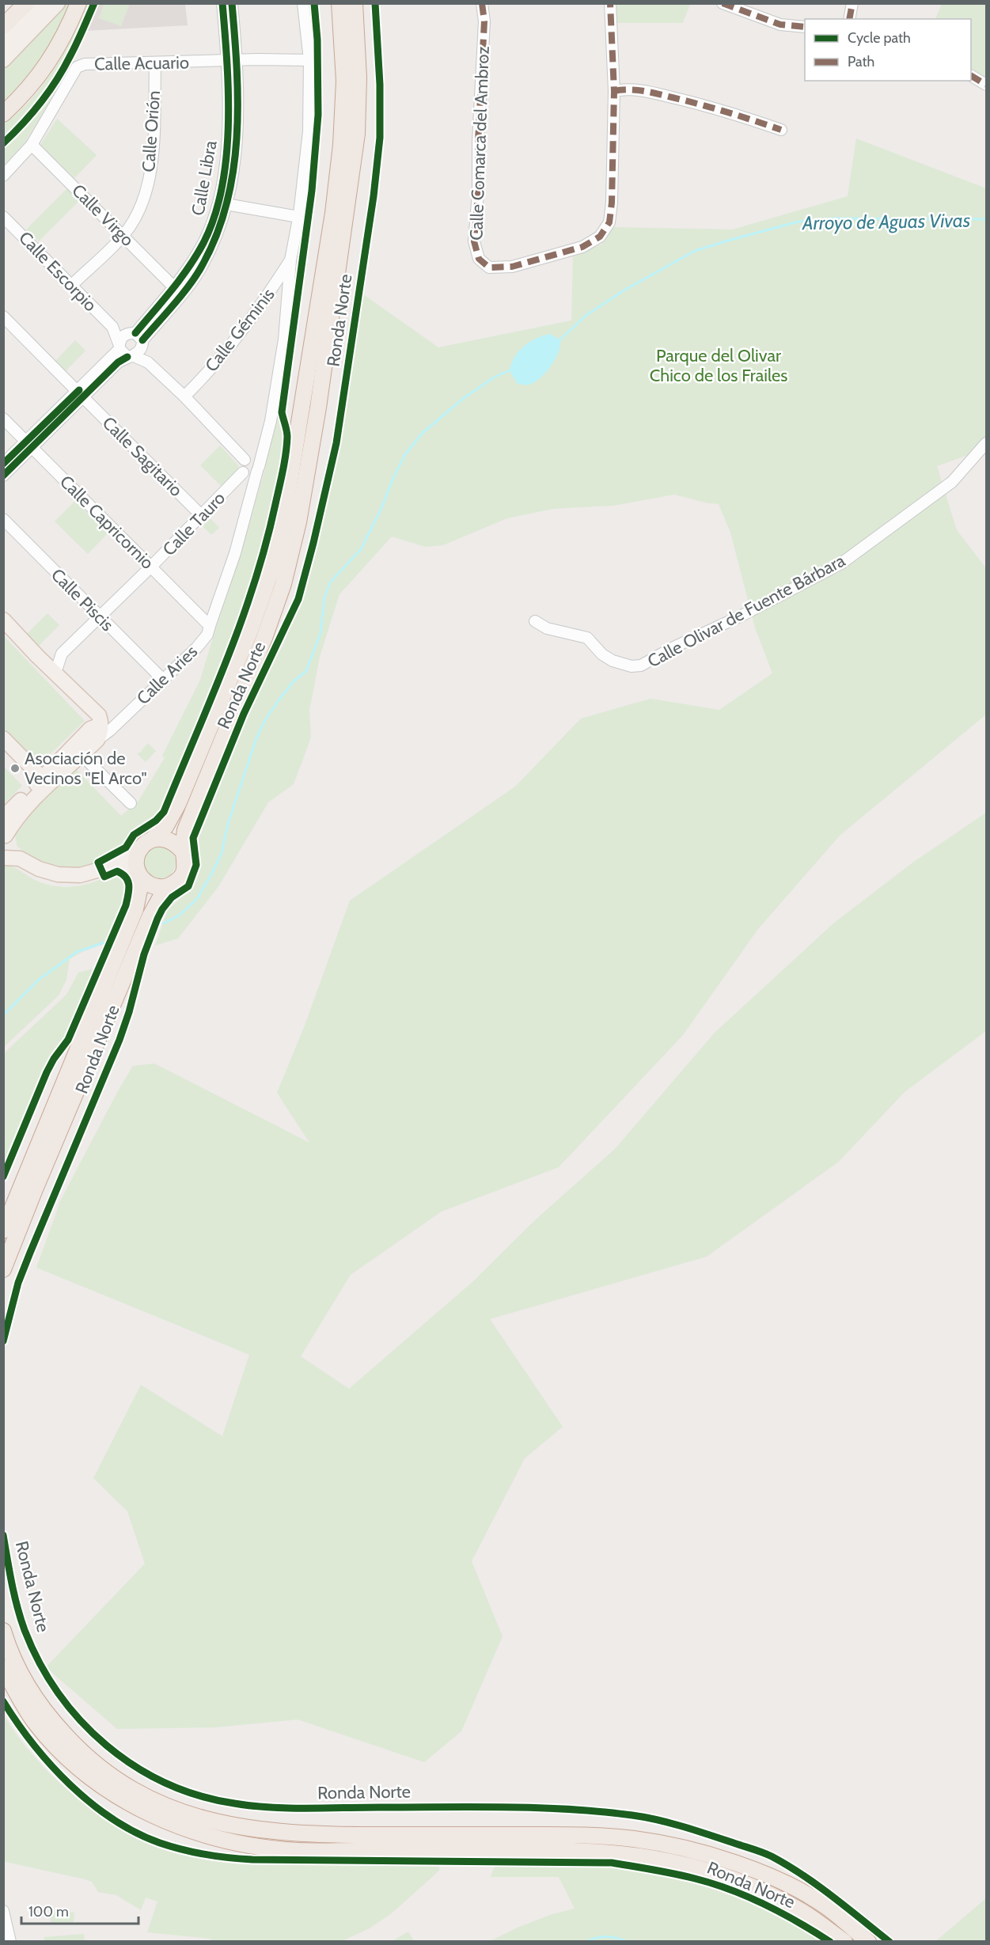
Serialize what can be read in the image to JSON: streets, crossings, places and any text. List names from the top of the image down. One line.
{"streets":{"highway":["Ronda Norte"],"main road":["Calle Aries"],"street":["Calle Acuario","Calle Orión","Calle Comarca del Ambroz","Calle Libra","Calle Virgo","Calle Escorpio","Calle Géminis","Calle Sagitario","Calle Capricornio","Calle Tauro","Calle Piscis","Calle Olivar de Fuente Bárbara"]},"crossings":[["Calle Acuario","Calle Orión"],["Calle Acuario","Calle Libra"],["Calle Acuario","Calle Virgo"],["Calle Acuario","Calle Aries"],["Calle Orión","Calle Virgo"],["Calle Orión","Calle Escorpio"],["Calle Libra","Calle Virgo"],["Calle Libra","Calle Escorpio"],["Calle Géminis","Calle Aries"],["Calle Sagitario","Calle Tauro"],["Calle Capricornio","Calle Tauro"],["Calle Capricornio","Calle Aries"],["Calle Tauro","Calle Piscis"],["Calle Tauro","Calle Aries"],["Calle Piscis","Calle Aries"]],"water":["Arroyo de Aguas Vivas"],"parks":["Parque del Olivar Chico de los Frailes"],"places":["Asociación de Vecinos \"El Arco\""],"legend":["Cycle path","Path"],"scale_bar":"100 m"}
